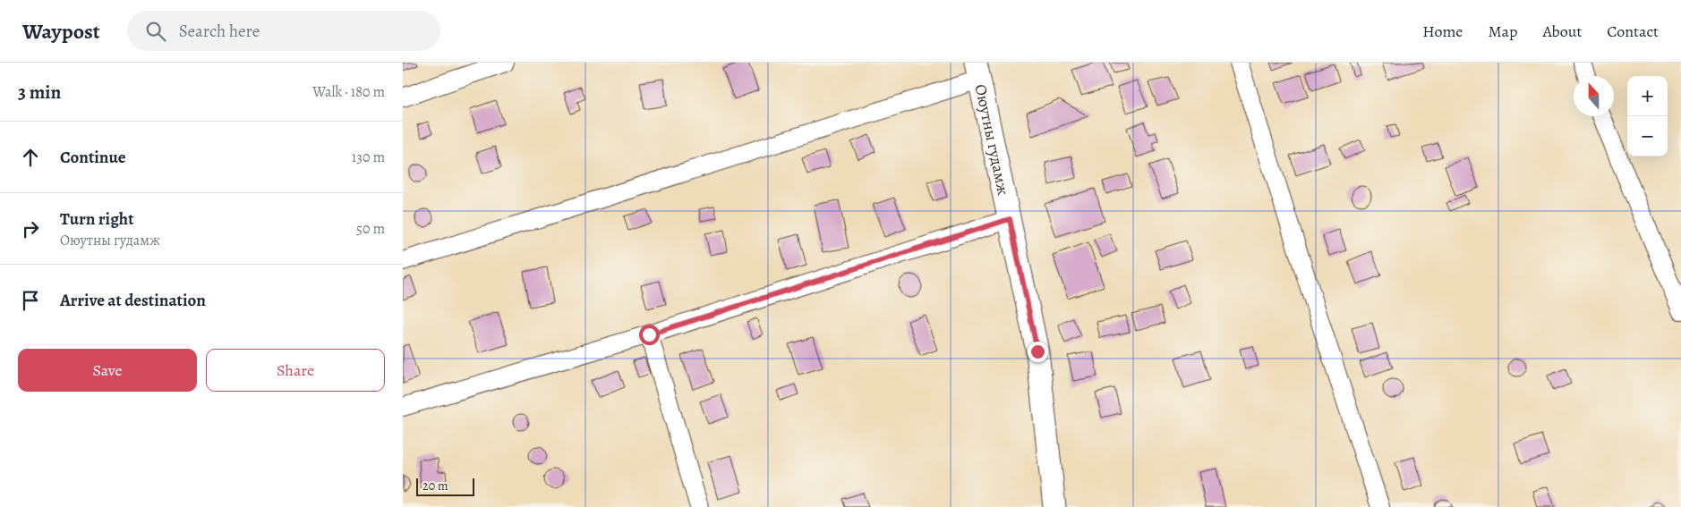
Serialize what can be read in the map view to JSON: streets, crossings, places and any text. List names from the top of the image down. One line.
{"streets":{"street":["Оюутны гудамж"]},"scale_bar":"20 m","north":"top","page":{"header":"Waypost","search":"Search here","nav":["Home","Map","About","Contact"],"heading":["3 min","Walk · 180 m"],"map_buttons":["+","−"],"list":[["Continue","130 m"],["Turn right","Оюутны гудамж","50 m"],"Arrive at destination"],"buttons":["Save","Share"],"scale":"20 m"}}
